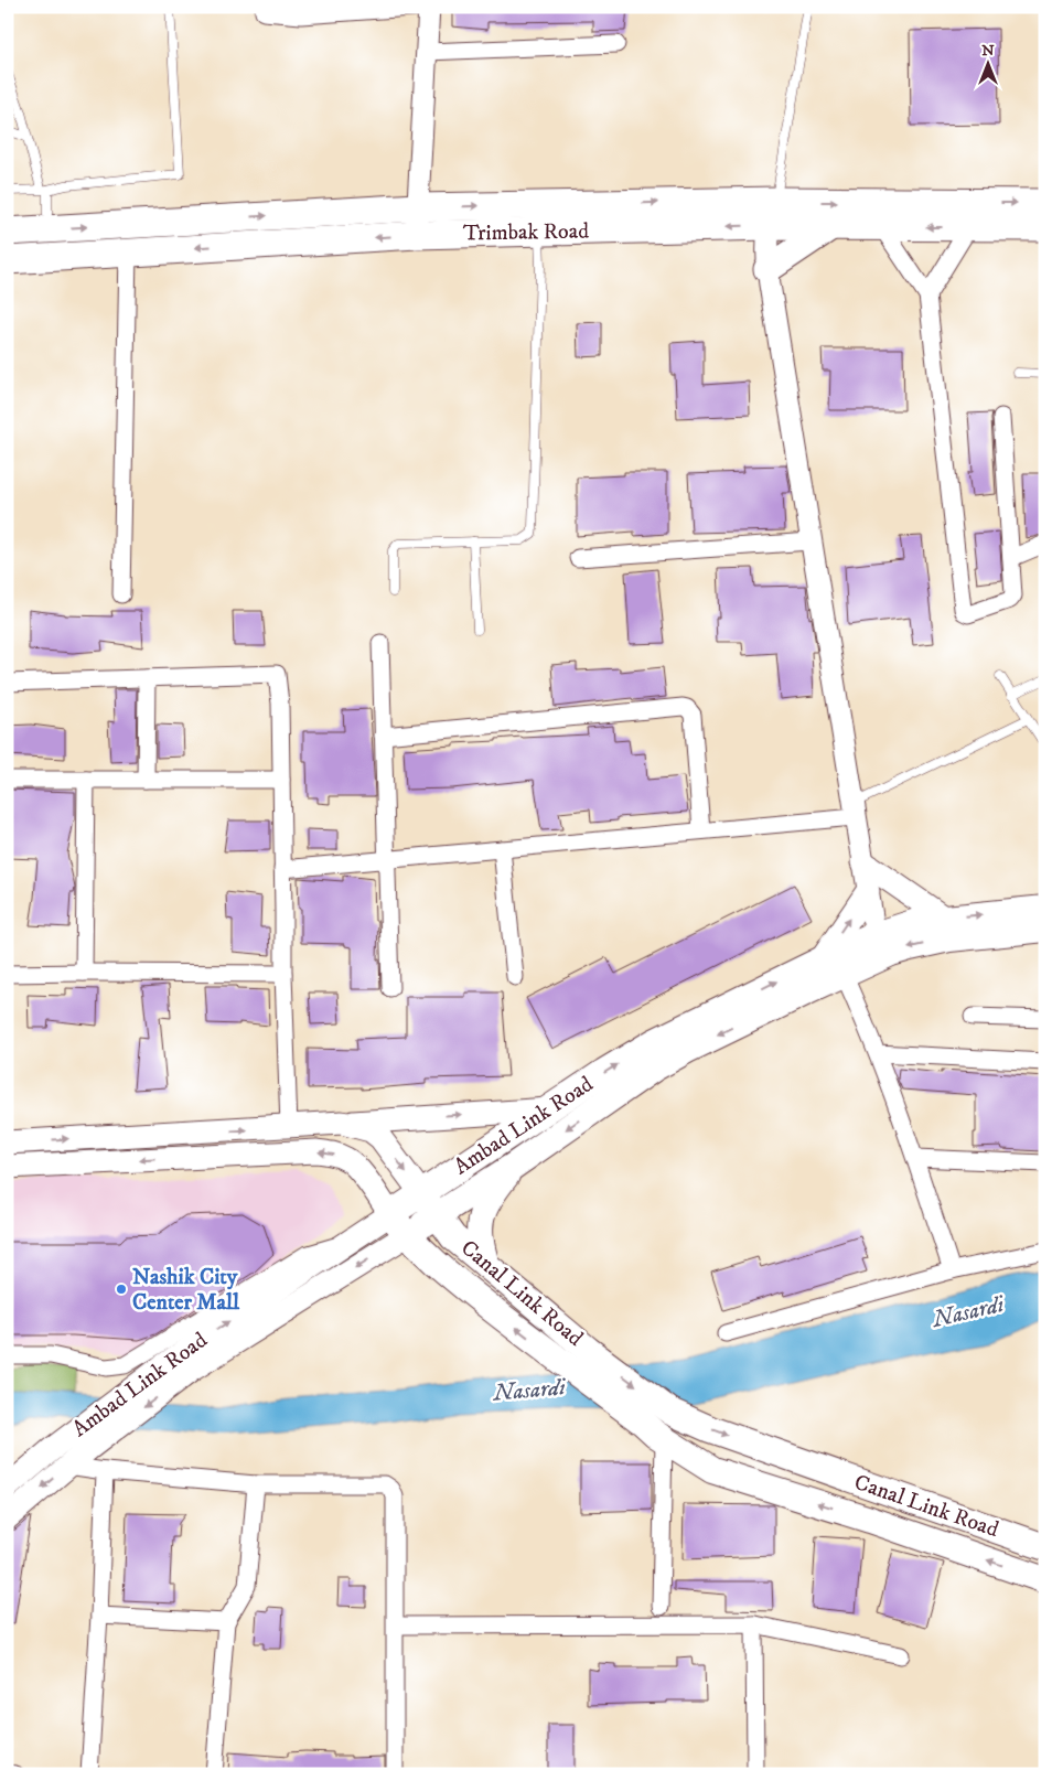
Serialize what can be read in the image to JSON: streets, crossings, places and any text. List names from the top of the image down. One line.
{"streets":{"highway":["Trimbak Road"],"main road":["Ambad Link Road","Canal Link Road"]},"crossings":[["Ambad Link Road","Canal Link Road"]],"water":["Nasardi"],"places":["Nashik City Center Mall"],"north":"top"}
